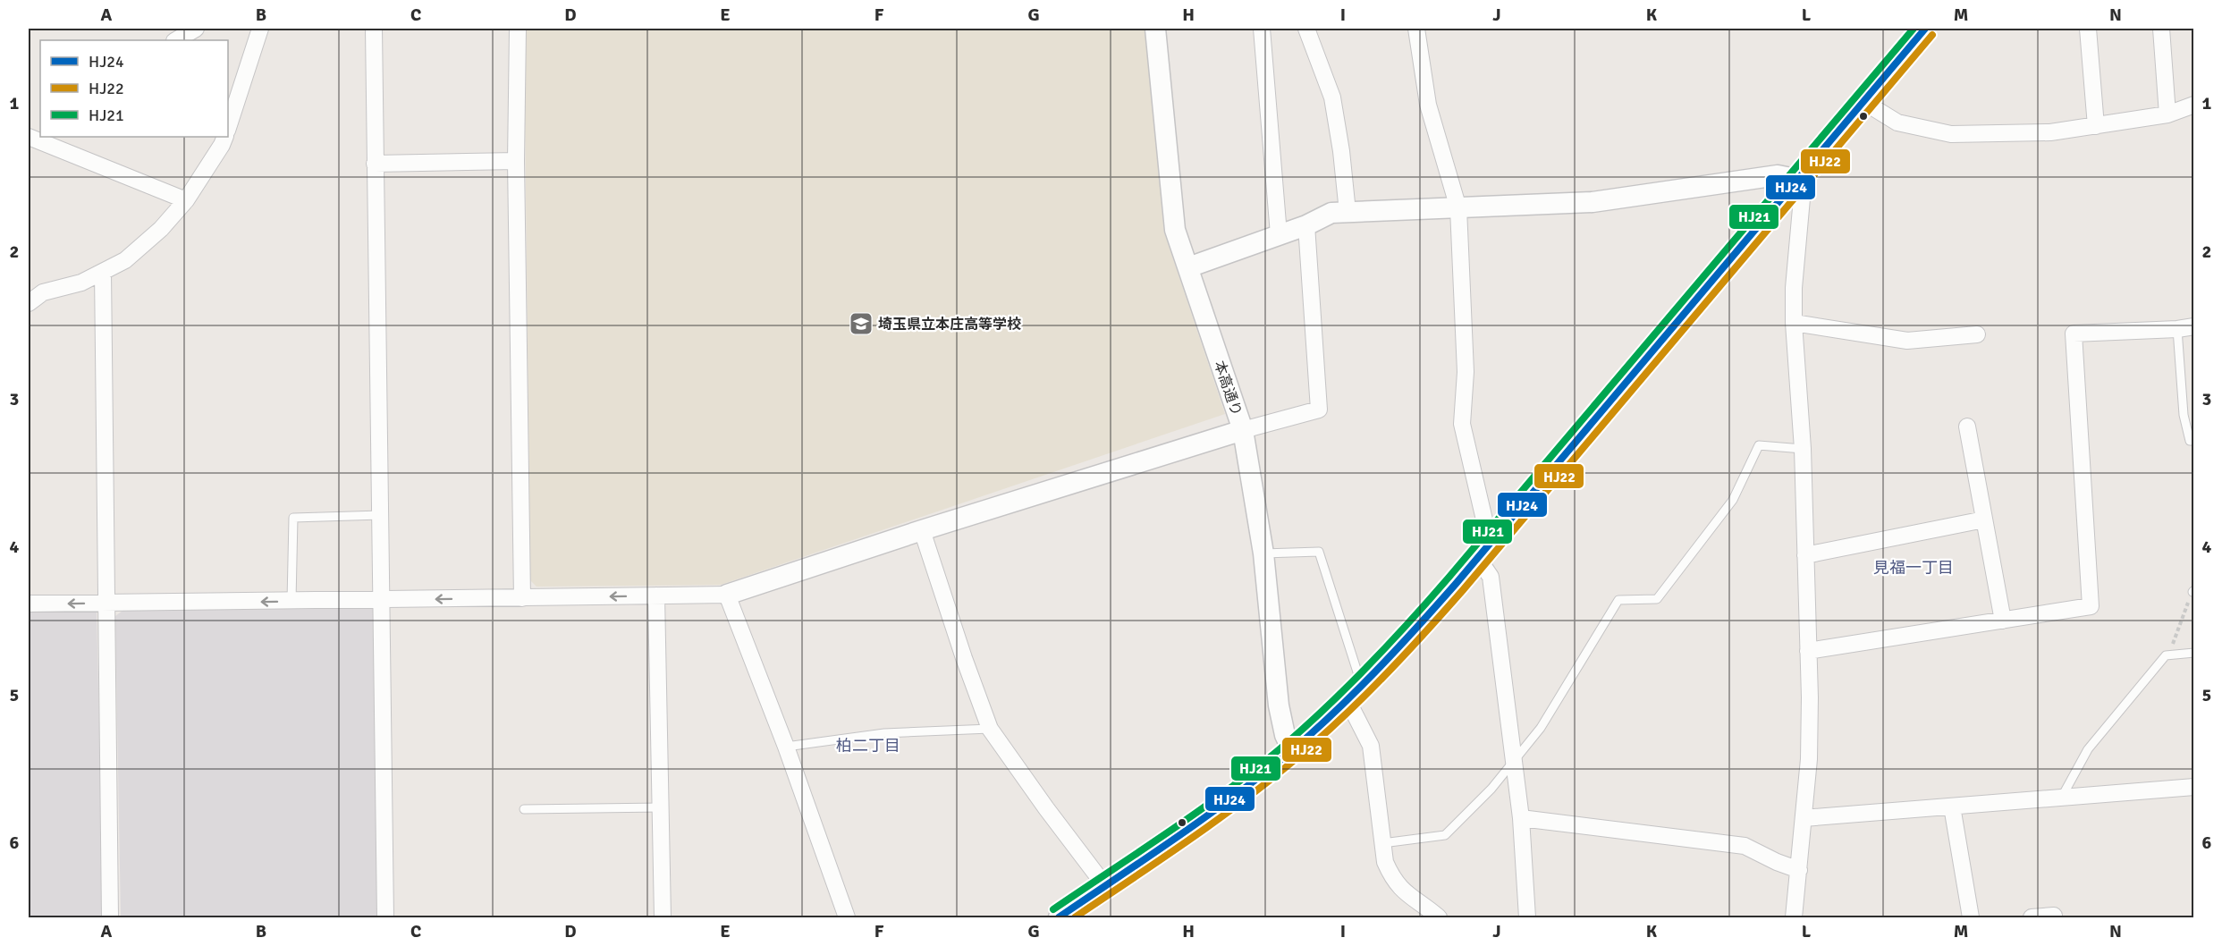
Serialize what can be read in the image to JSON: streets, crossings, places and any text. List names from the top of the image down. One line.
{"streets":{"street":["本高通り"]},"districts":["見福一丁目","柏二丁目"],"places":{"school or university":["埼玉県立本庄高等学校"]},"lines":["transit line HJ24","transit line HJ21","transit line HJ22"],"legend":["HJ24","HJ22","HJ21"],"grid":{"columns":["A","B","C","D","E","F","G","H","I","J","K","L","M","N"],"rows":["1","2","3","4","5","6"]}}
